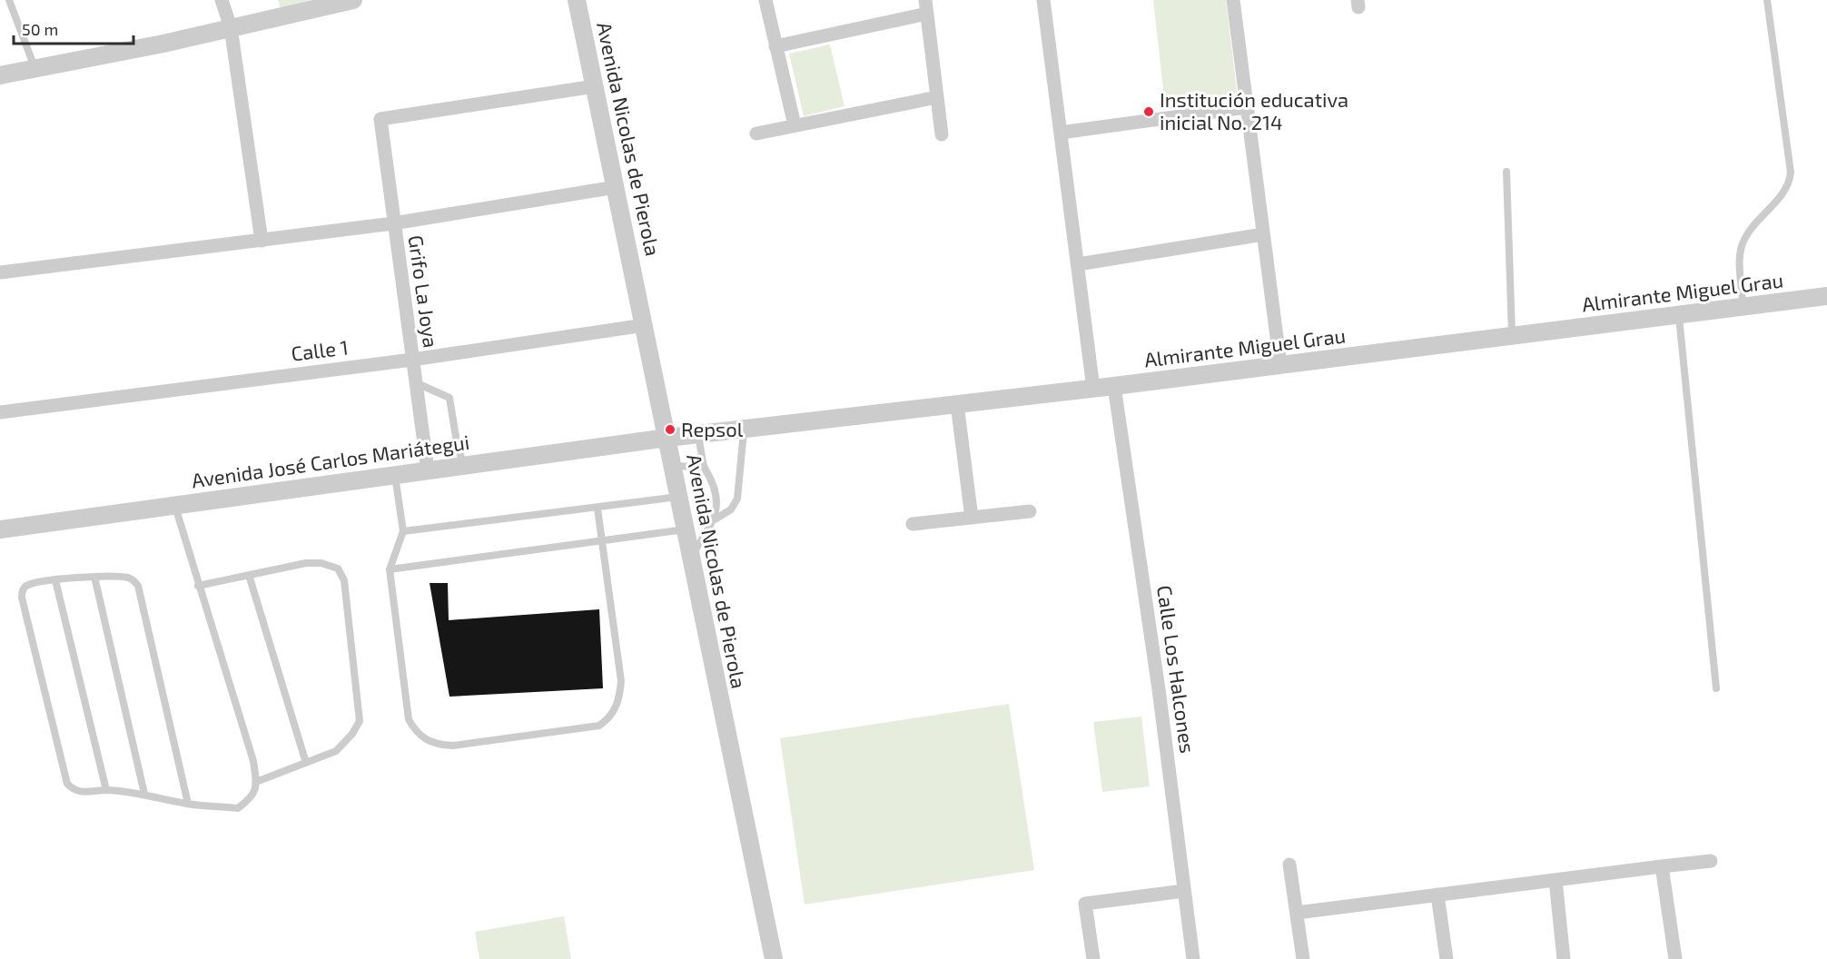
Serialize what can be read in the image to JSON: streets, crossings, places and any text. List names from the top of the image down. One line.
{"streets":{"street":["Avenida Nicolas de Pierola","Grifo La Joya","Almirante Miguel Grau","Calle 1","Avenida José Carlos Mariátegui","Calle Los Halcones"]},"crossings":[["Avenida Nicolas de Pierola","Grifo La Joya"],["Avenida Nicolas de Pierola","Almirante Miguel Grau"],["Avenida Nicolas de Pierola","Calle 1"],["Avenida Nicolas de Pierola","Avenida José Carlos Mariátegui"],["Grifo La Joya","Calle 1"],["Grifo La Joya","Avenida José Carlos Mariátegui"],["Almirante Miguel Grau","Avenida José Carlos Mariátegui"],["Almirante Miguel Grau","Calle Los Halcones"]],"places":["Institución educativa inicial No. 214","Repsol"],"scale_bar":"50 m"}
